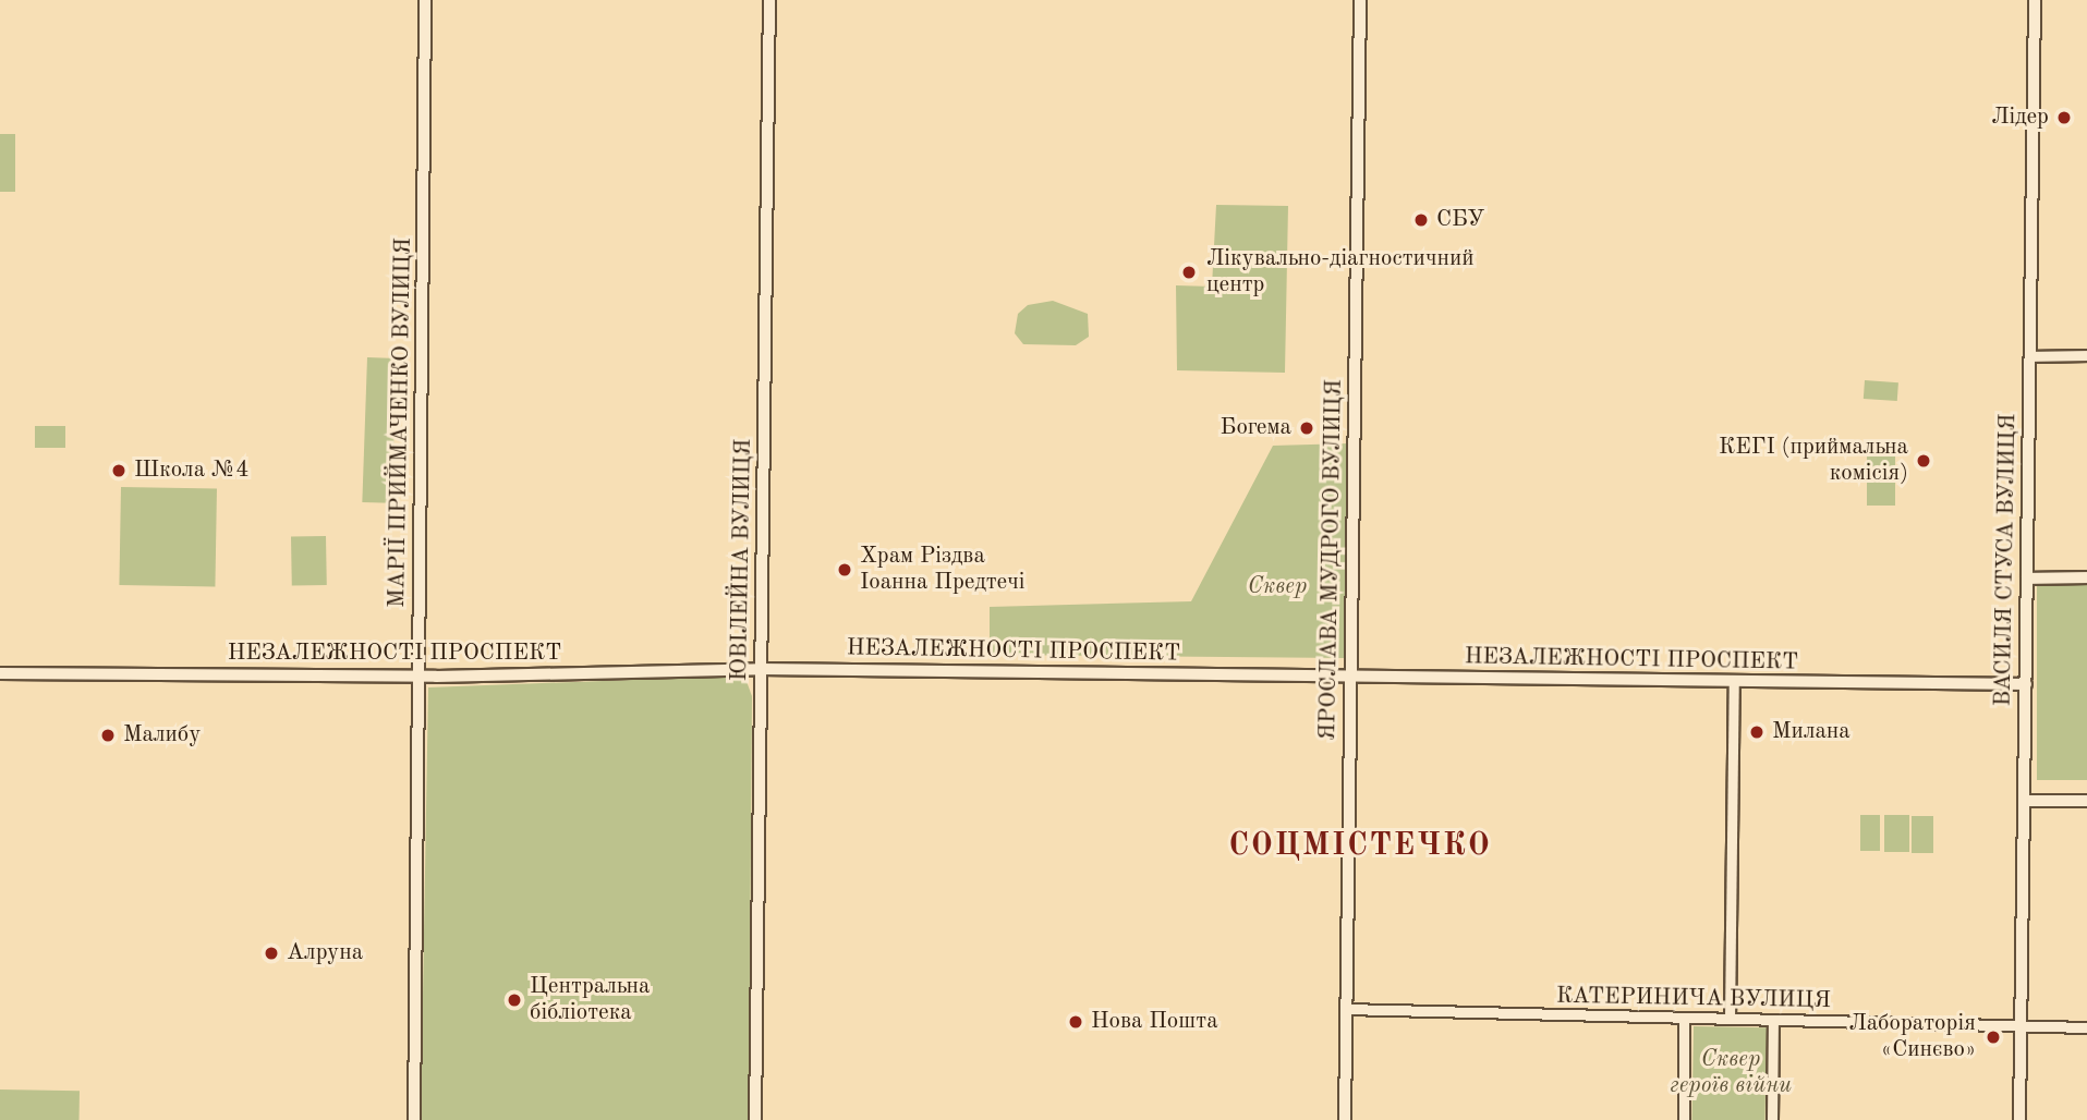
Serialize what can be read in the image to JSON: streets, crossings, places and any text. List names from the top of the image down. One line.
{"streets":{"street":["МАРІЇ ПРИЙМАЧЕНКО ВУЛИЦЯ","ЮВІЛЕЙНА ВУЛИЦЯ","ЯРОСЛАВА МУДРОГО ВУЛИЦЯ","ВАСИЛЯ СТУСА ВУЛИЦЯ","НЕЗАЛЕЖНОСТІ ПРОСПЕКТ","КАТЕРИНИЧА ВУЛИЦЯ"]},"crossings":[["МАРІЇ ПРИЙМАЧЕНКО ВУЛИЦЯ","НЕЗАЛЕЖНОСТІ ПРОСПЕКТ"],["ЮВІЛЕЙНА ВУЛИЦЯ","НЕЗАЛЕЖНОСТІ ПРОСПЕКТ"],["ЯРОСЛАВА МУДРОГО ВУЛИЦЯ","НЕЗАЛЕЖНОСТІ ПРОСПЕКТ"],["ЯРОСЛАВА МУДРОГО ВУЛИЦЯ","КАТЕРИНИЧА ВУЛИЦЯ"],["ВАСИЛЯ СТУСА ВУЛИЦЯ","НЕЗАЛЕЖНОСТІ ПРОСПЕКТ"],["ВАСИЛЯ СТУСА ВУЛИЦЯ","КАТЕРИНИЧА ВУЛИЦЯ"]],"districts":["СОЦМІСТЕЧКО"],"parks":["Сквер","Сквер героїв війни"],"places":["Лідер","СБУ","Лікувально-діагностичний центр","Богема","КЕГІ (приймальна комісія)","Школа №4","Храм Різдва Іоанна Предтечі","Милана","Малибу","Алруна","Центральна бібліотека","Нова Пошта","Лабораторія «Синєво»"]}
